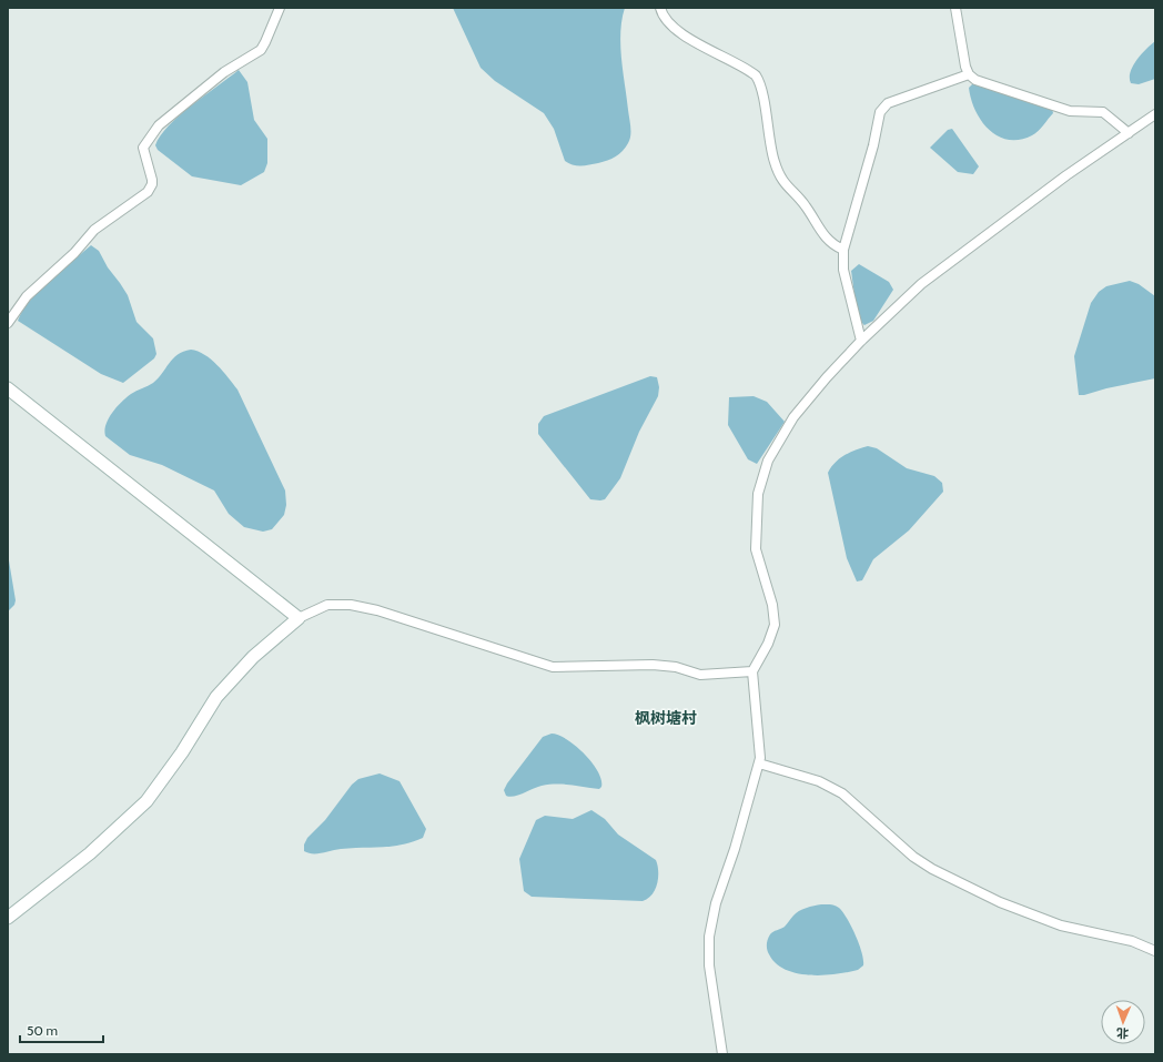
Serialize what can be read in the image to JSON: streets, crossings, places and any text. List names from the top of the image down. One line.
{"districts":["枫树塘村"],"scale_bar":"50 m","north":"bottom"}
